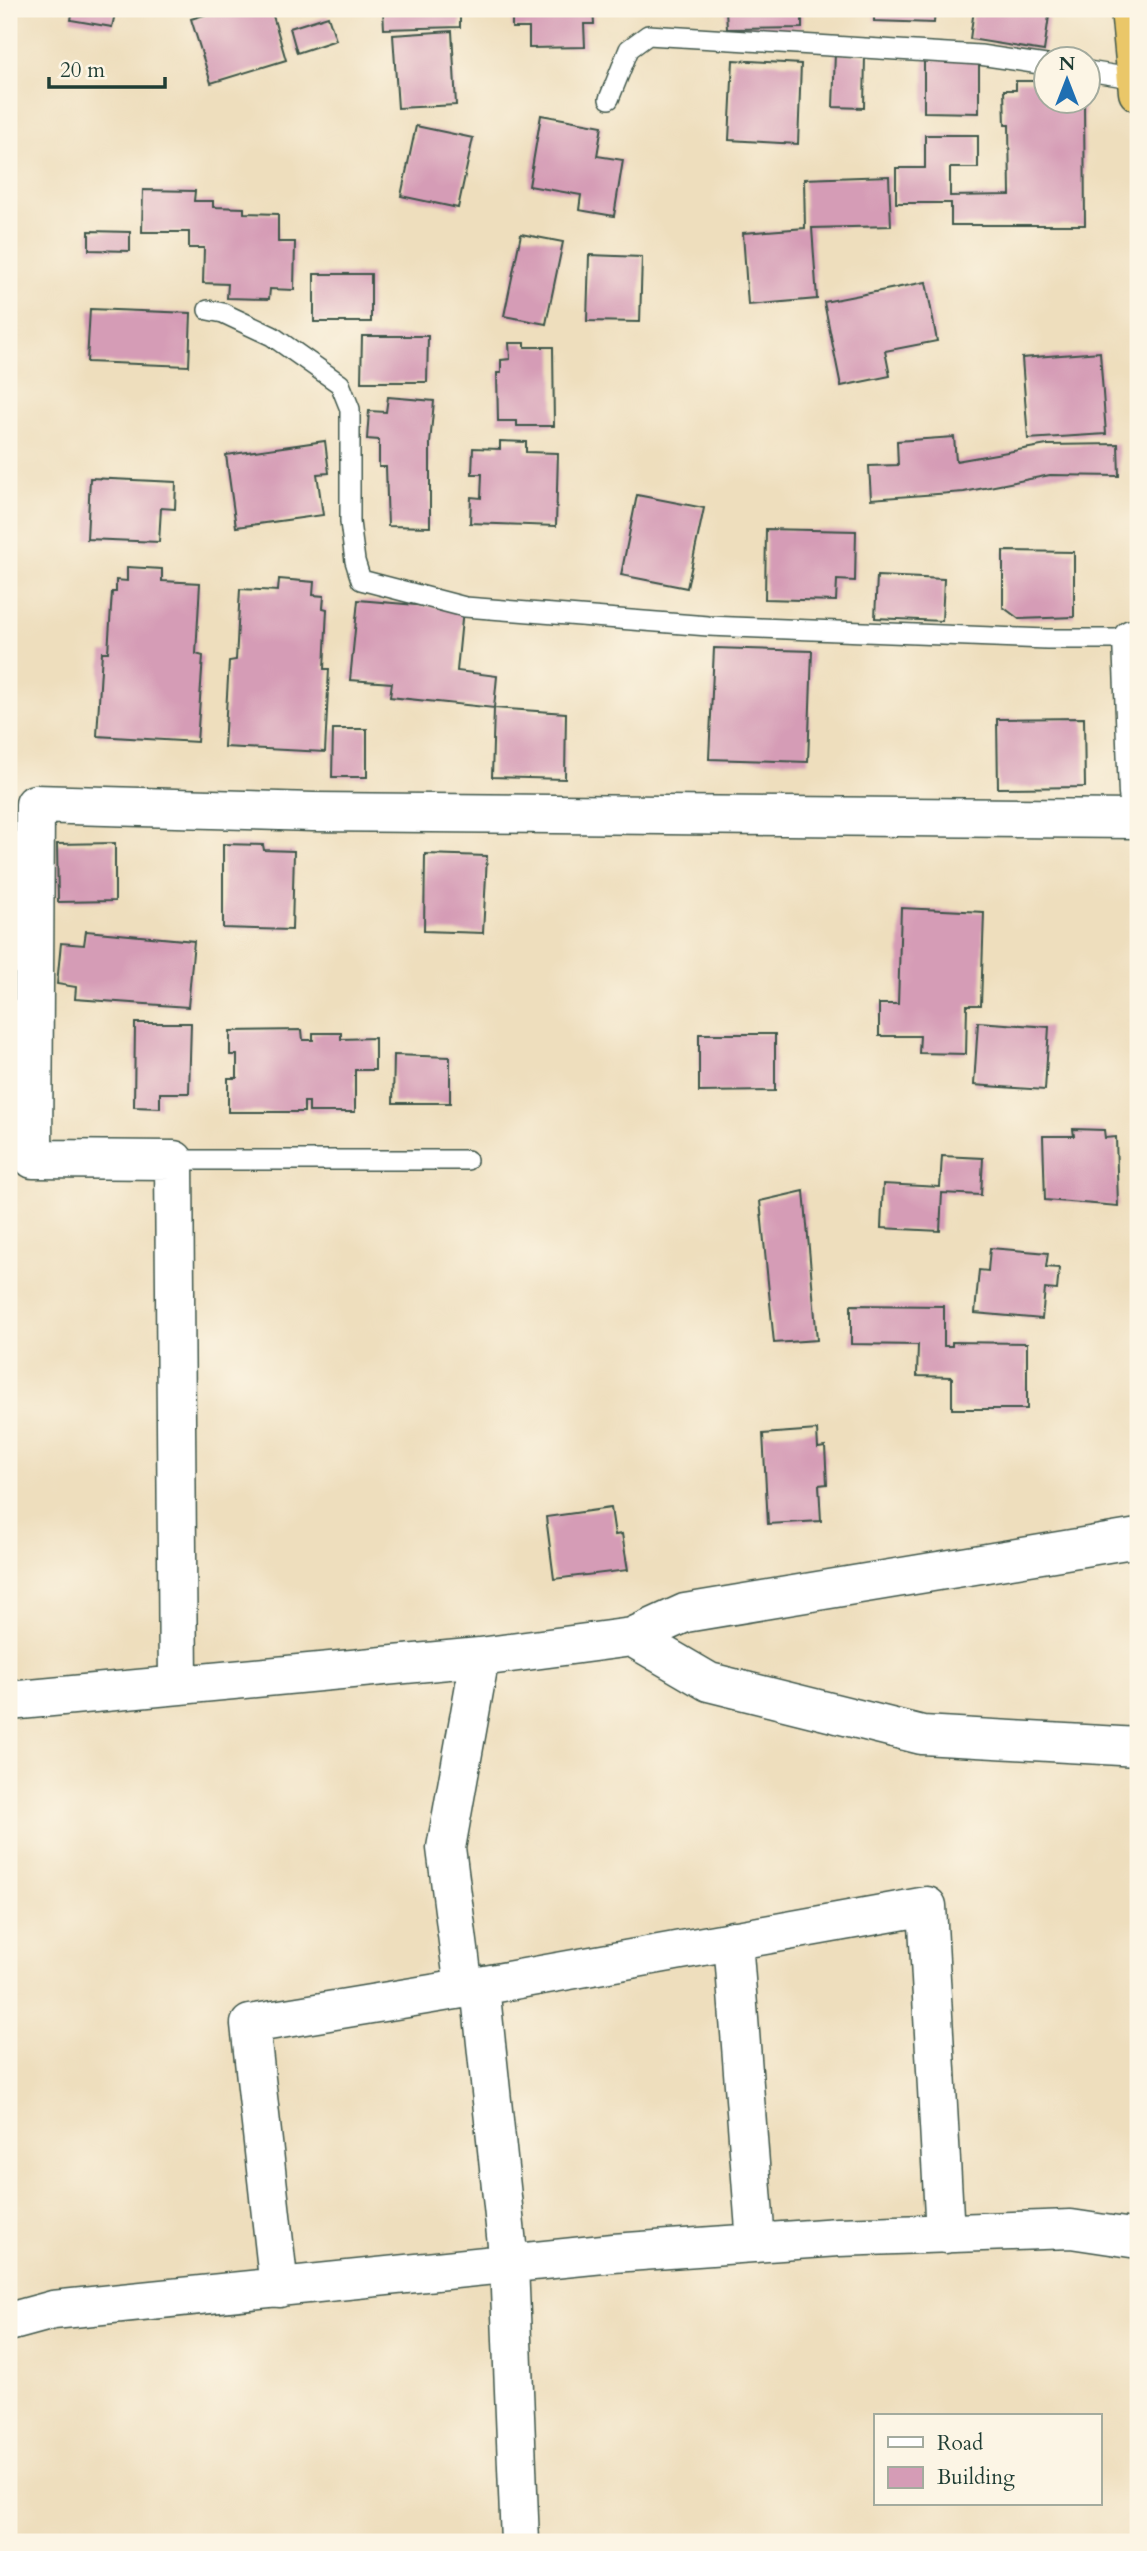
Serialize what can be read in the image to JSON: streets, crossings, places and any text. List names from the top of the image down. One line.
{"legend":["Road","Building"],"scale_bar":"20 m","north":"top"}
